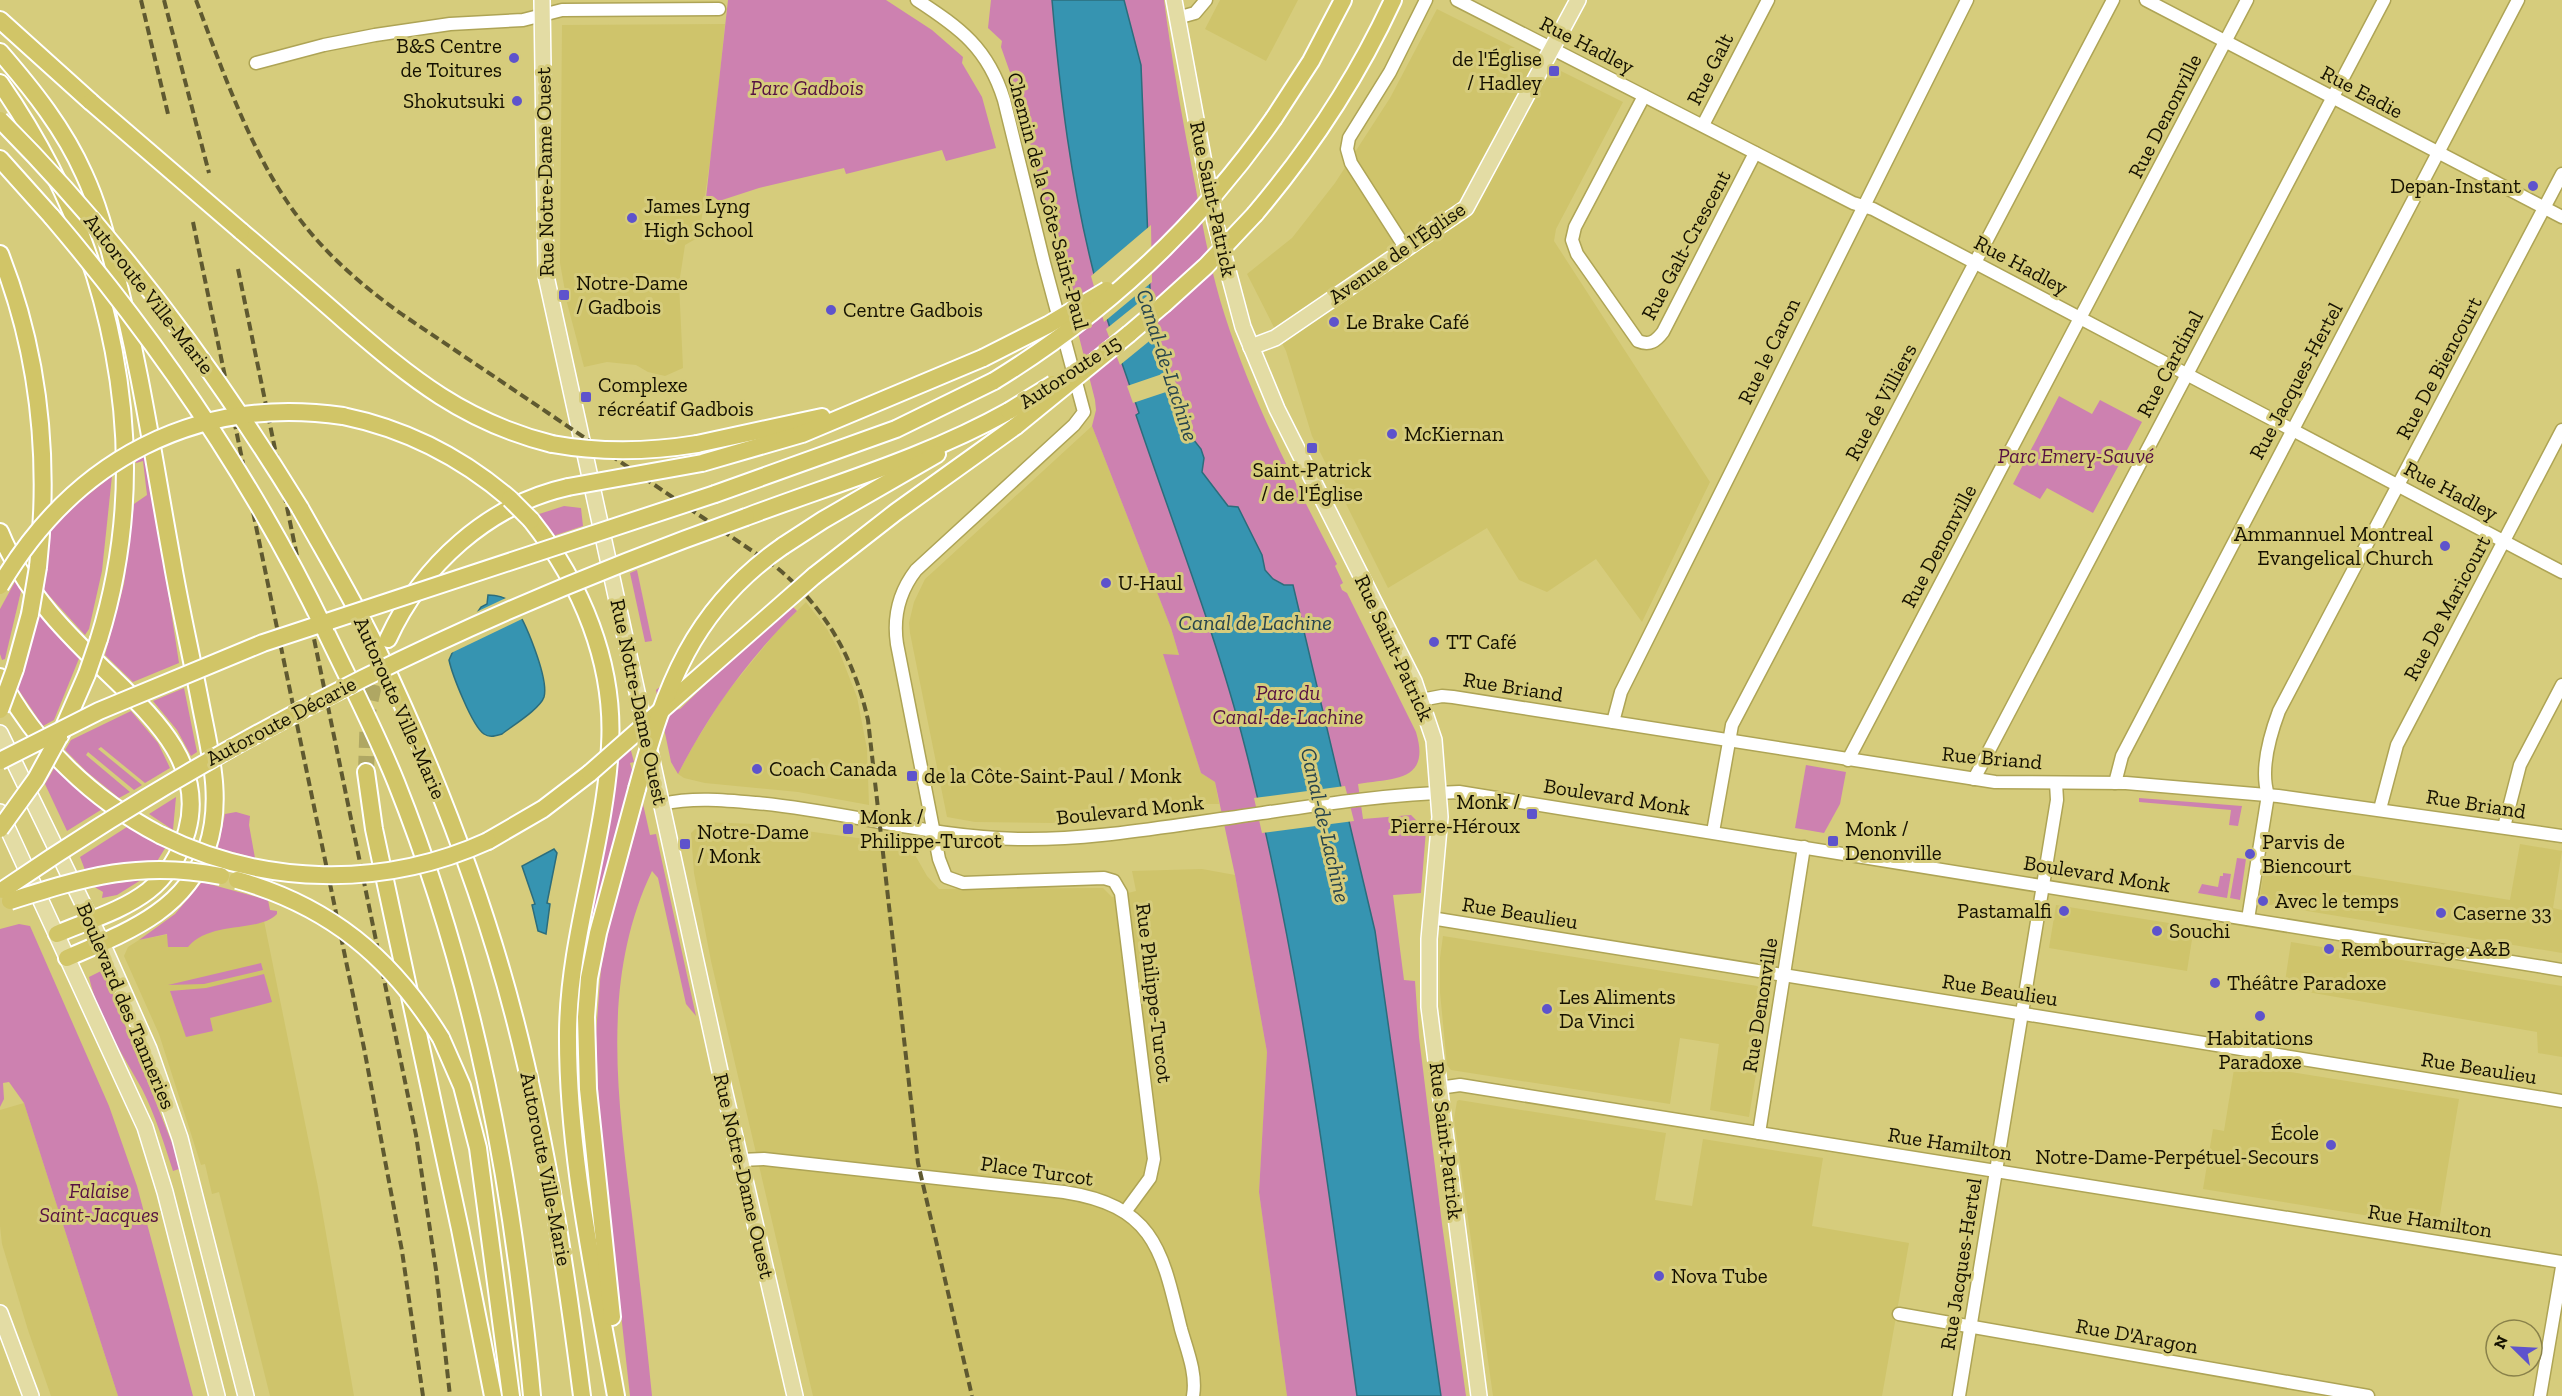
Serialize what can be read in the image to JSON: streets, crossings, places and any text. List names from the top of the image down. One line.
{"streets":{"highway":["Autoroute Ville-Marie","Autoroute 15","Autoroute Décarie"],"main road":["Rue Notre-Dame Ouest","Rue Saint-Patrick","Avenue de l'Église","Boulevard des Tanneries"],"street":["Rue Hadley","Rue Galt","Rue Eadie","Rue Denonville","Chemin de la Côte-Saint-Paul","Rue Galt-Crescent","Rue le Caron","Rue Cardinal","Rue De Biencourt","Rue Jacques-Hertel","Rue de Villiers","Rue De Maricourt","Rue Briand","Boulevard Monk","Rue Beaulieu","Rue Philippe-Turcot","Rue Hamilton","Place Turcot","Rue D'Aragon"]},"crossings":[["Rue Hadley","Rue Galt"],["Rue Hadley","Rue Denonville"],["Rue Hadley","Rue Galt-Crescent"],["Rue Hadley","Avenue de l'Église"],["Rue Hadley","Rue le Caron"],["Rue Hadley","Rue Cardinal"],["Rue Hadley","Rue De Biencourt"],["Rue Hadley","Rue Jacques-Hertel"],["Rue Hadley","Rue de Villiers"],["Rue Hadley","Rue De Maricourt"],["Rue Eadie","Rue Denonville"],["Rue Eadie","Rue Cardinal"],["Rue Eadie","Rue De Biencourt"],["Rue Eadie","Rue Jacques-Hertel"],["Rue Denonville","Rue Briand"],["Rue Denonville","Boulevard Monk"],["Rue Denonville","Rue Beaulieu"],["Rue Denonville","Rue Hamilton"],["Rue Notre-Dame Ouest","Boulevard Monk"],["Rue Notre-Dame Ouest","Place Turcot"],["Rue Saint-Patrick","Avenue de l'Église"],["Rue Saint-Patrick","Rue Briand"],["Rue Saint-Patrick","Boulevard Monk"],["Rue Saint-Patrick","Rue Beaulieu"],["Rue Saint-Patrick","Rue Hamilton"],["Chemin de la Côte-Saint-Paul","Boulevard Monk"],["Chemin de la Côte-Saint-Paul","Rue Philippe-Turcot"],["Rue le Caron","Rue Briand"],["Rue Cardinal","Rue Briand"],["Rue De Biencourt","Rue Briand"],["Rue De Biencourt","Boulevard Monk"],["Autoroute 15","Autoroute Décarie"],["Rue Jacques-Hertel","Rue Briand"],["Rue Jacques-Hertel","Boulevard Monk"],["Rue Jacques-Hertel","Rue Beaulieu"],["Rue Jacques-Hertel","Rue Hamilton"],["Rue Jacques-Hertel","Rue D'Aragon"],["Rue de Villiers","Rue Briand"],["Rue de Villiers","Boulevard Monk"],["Rue De Maricourt","Rue Briand"],["Boulevard Monk","Rue Philippe-Turcot"],["Rue Philippe-Turcot","Place Turcot"]],"water":["Canal-de-Lachine","Canal de Lachine"],"parks":["Parc Gadbois","Parc Emery-Sauvé","Parc du Canal-de-Lachine","Falaise Saint-Jacques"],"places":{"other":["B&S Centre de Toitures","Shokutsuki","Depan-Instant","James Lyng High School","Centre Gadbois","Le Brake Café","McKiernan","Ammannuel Montreal Evangelical Church","U-Haul","TT Café","Coach Canada","Parvis de Biencourt","Avec le temps","Pastamalfi","Caserne 33","Souchi","Rembourrage A&B","Théâtre Paradoxe","Les Aliments Da Vinci","Habitations Paradoxe","École Notre-Dame-Perpétuel-Secours","Nova Tube"],"transit":["de l'Église / Hadley","Notre-Dame / Gadbois","Complexe récréatif Gadbois","Saint-Patrick / de l'Église","de la Côte-Saint-Paul / Monk","Monk / Pierre-Héroux","Monk / Philippe-Turcot","Monk / Denonville","Notre-Dame / Monk"]},"north":"top left"}
